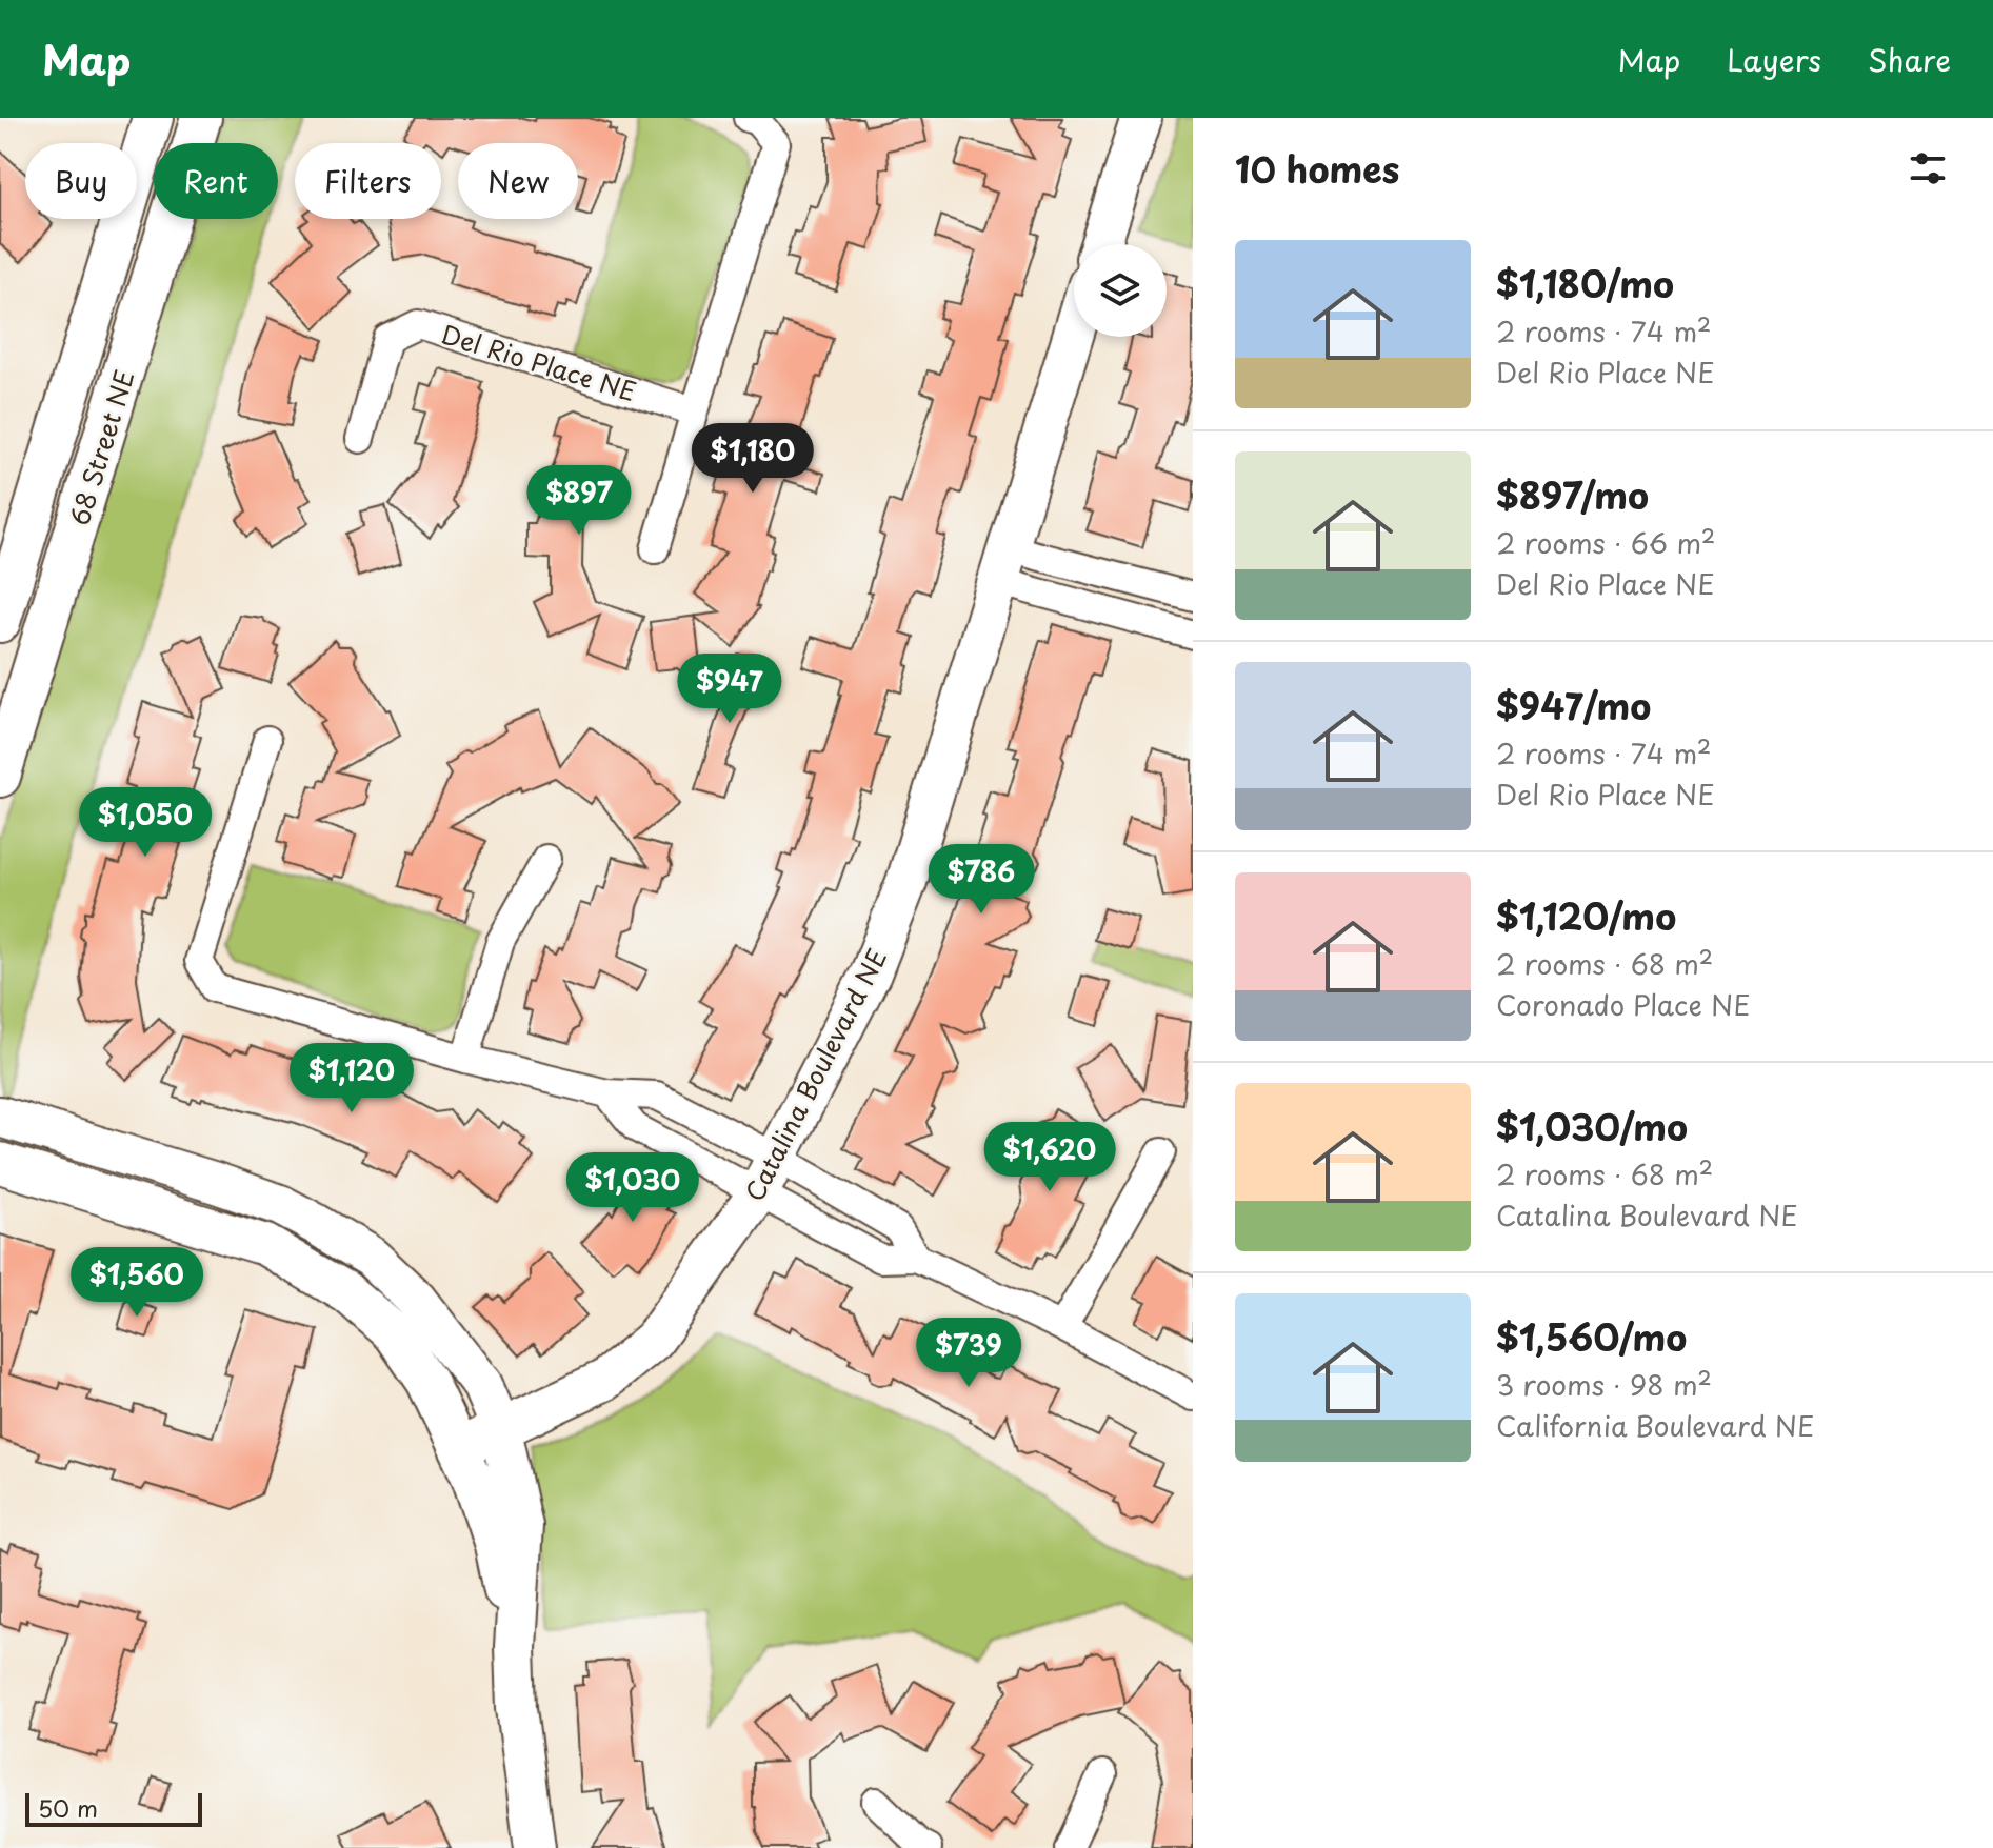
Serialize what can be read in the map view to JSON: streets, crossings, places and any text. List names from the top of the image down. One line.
{"streets":{"street":["Del Rio Place NE","68 Street NE","Catalina Boulevard NE"]},"scale_bar":"50 m","page":{"header":"Map","nav":["Map","Layers","Share"],"heading":"10 homes","chip":["Buy","Rent","Filters","New"],"list":[{"name":"$1,180/mo","note":"2 rooms · 74 m² · Del Rio Place NE"},{"name":"$897/mo","note":"2 rooms · 66 m² · Del Rio Place NE"},{"name":"$947/mo","note":"2 rooms · 74 m² · Del Rio Place NE"},{"name":"$1,120/mo","note":"2 rooms · 68 m² · Coronado Place NE"},{"name":"$1,030/mo","note":"2 rooms · 68 m² · Catalina Boulevard NE"},{"name":"$1,560/mo","note":"3 rooms · 98 m² · California Boulevard NE"}],"price":["$1,180","$897","$947","$1,050","$786","$1,120","$1,620","$1,030","$1,560","$739"],"scale":"50 m"}}
